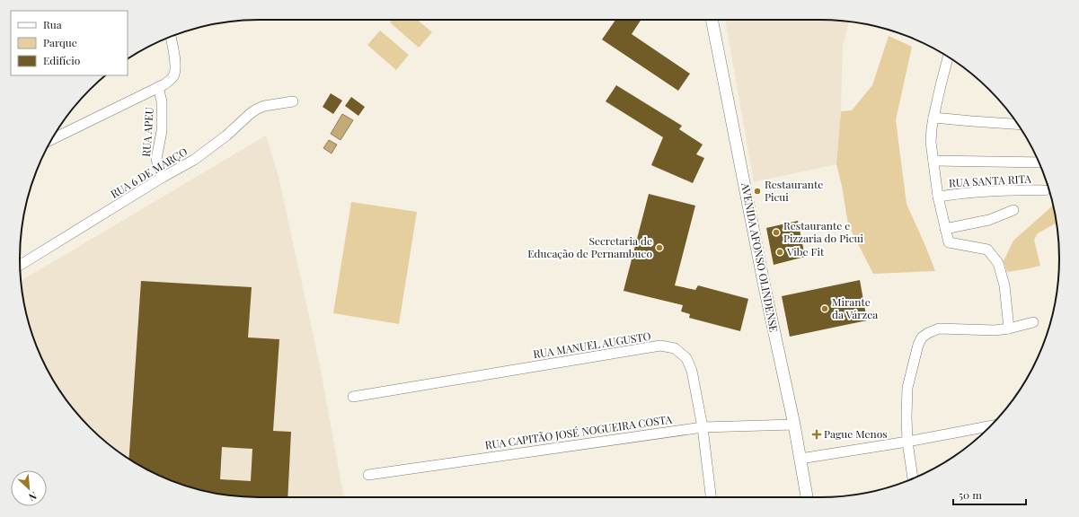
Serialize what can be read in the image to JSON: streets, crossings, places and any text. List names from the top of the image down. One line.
{"streets":{"main road":["AVENIDA AFONSO OLINDENSE"],"street":["RUA APEU","RUA 6 DE MARÇO","RUA SANTA RITA","RUA MANUEL AUGUSTO","RUA CAPITÃO JOSÉ NOGUEIRA COSTA"]},"crossings":[["RUA APEU","RUA 6 DE MARÇO"],["AVENIDA AFONSO OLINDENSE","RUA CAPITÃO JOSÉ NOGUEIRA COSTA"],["RUA MANUEL AUGUSTO","RUA CAPITÃO JOSÉ NOGUEIRA COSTA"]],"places":{"other":["Restaurante Picui","Restaurante e Pizzaria do Picui","Secretaria de Educação de Pernambuco","Vibe Fit","Mirante da Várzea"],"health":["Pague Menos"]},"legend":["Rua","Parque","Edifício"],"scale_bar":"50 m","north":"bottom right"}
